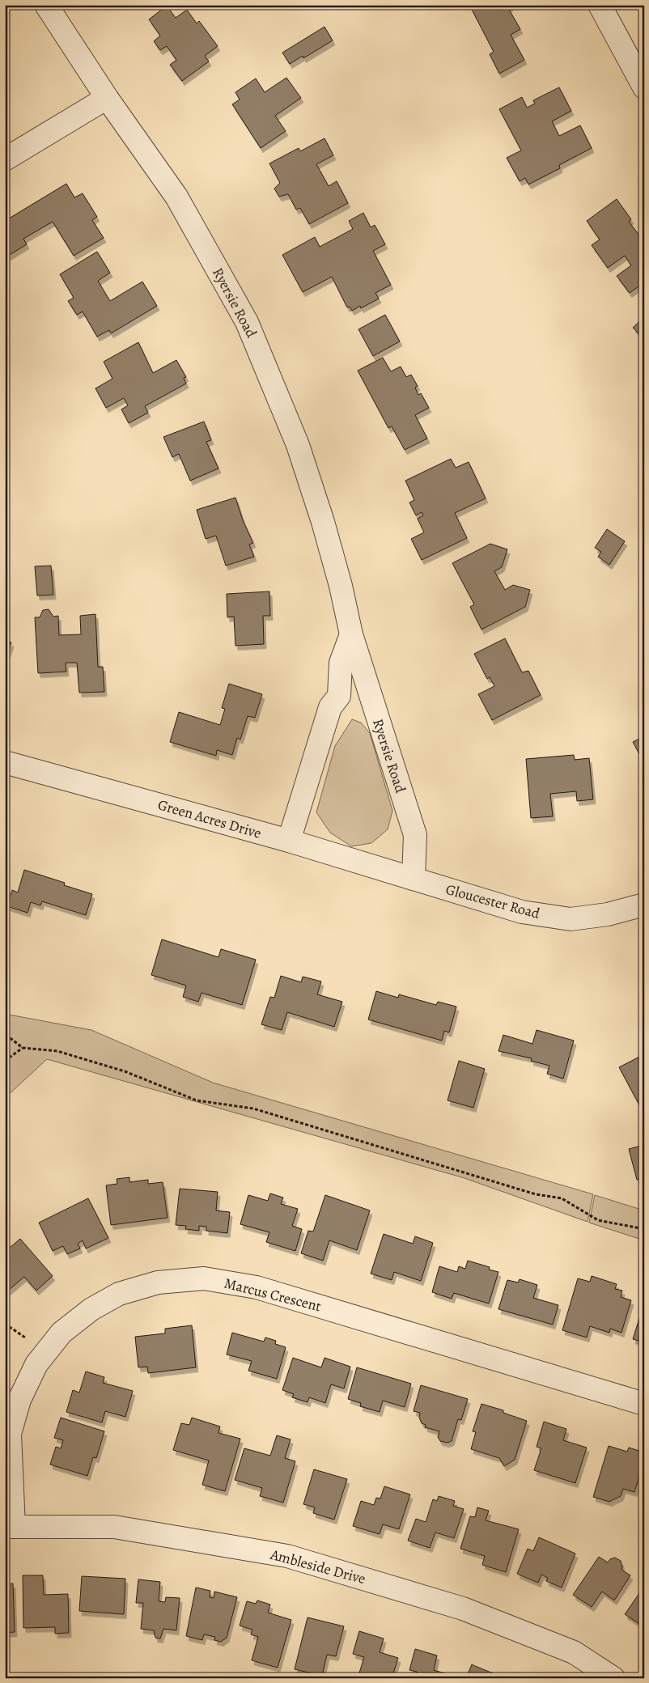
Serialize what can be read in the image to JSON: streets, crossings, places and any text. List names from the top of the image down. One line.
{"streets":{"street":["Ryersie Road","Green Acres Drive","Gloucester Road","Marcus Crescent","Ambleside Drive"]},"crossings":[["Ryersie Road","Green Acres Drive"],["Ryersie Road","Gloucester Road"],["Green Acres Drive","Gloucester Road"],["Marcus Crescent","Ambleside Drive"]]}
